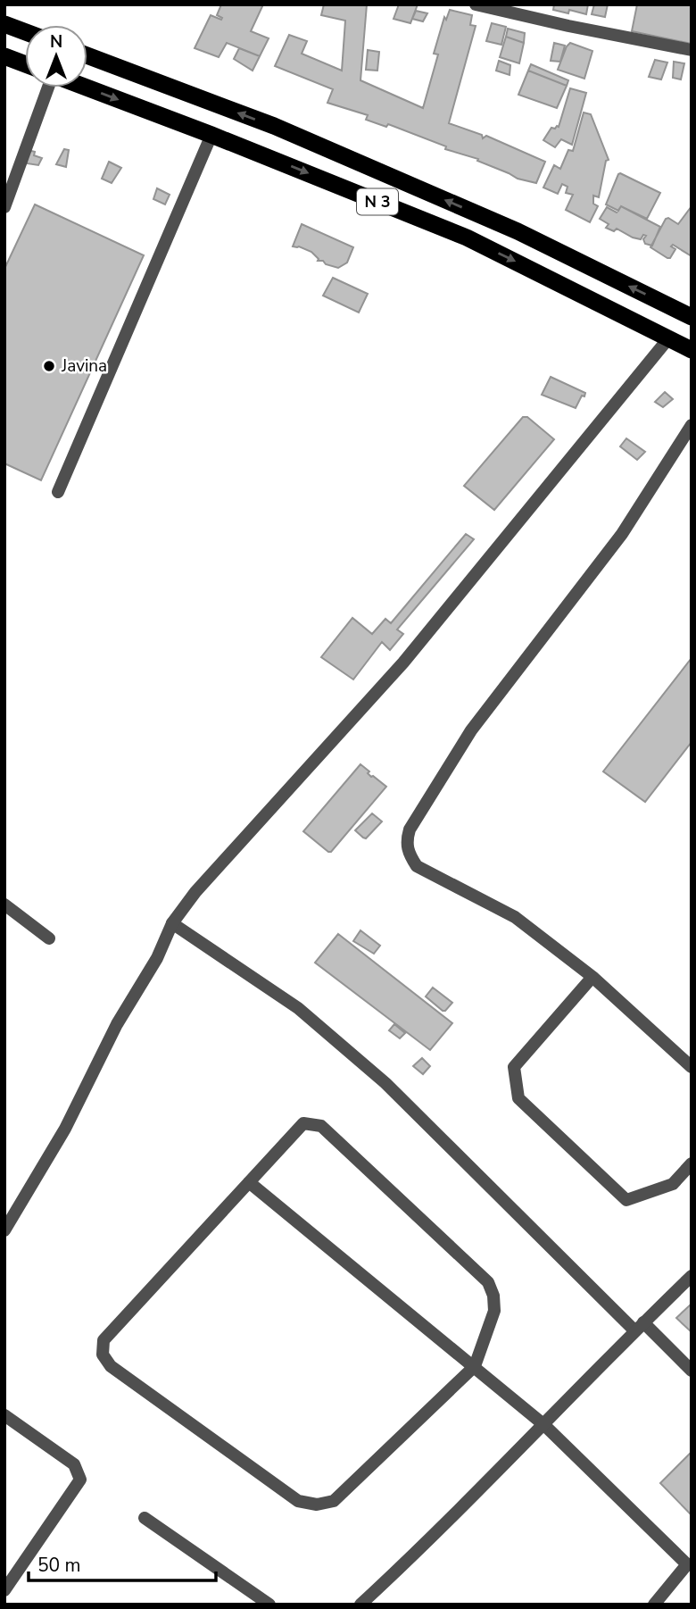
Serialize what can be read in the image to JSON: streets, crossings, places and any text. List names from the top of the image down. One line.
{"streets":{"highway":["N 3"]},"places":["Javina"],"scale_bar":"50 m","north":"top"}
